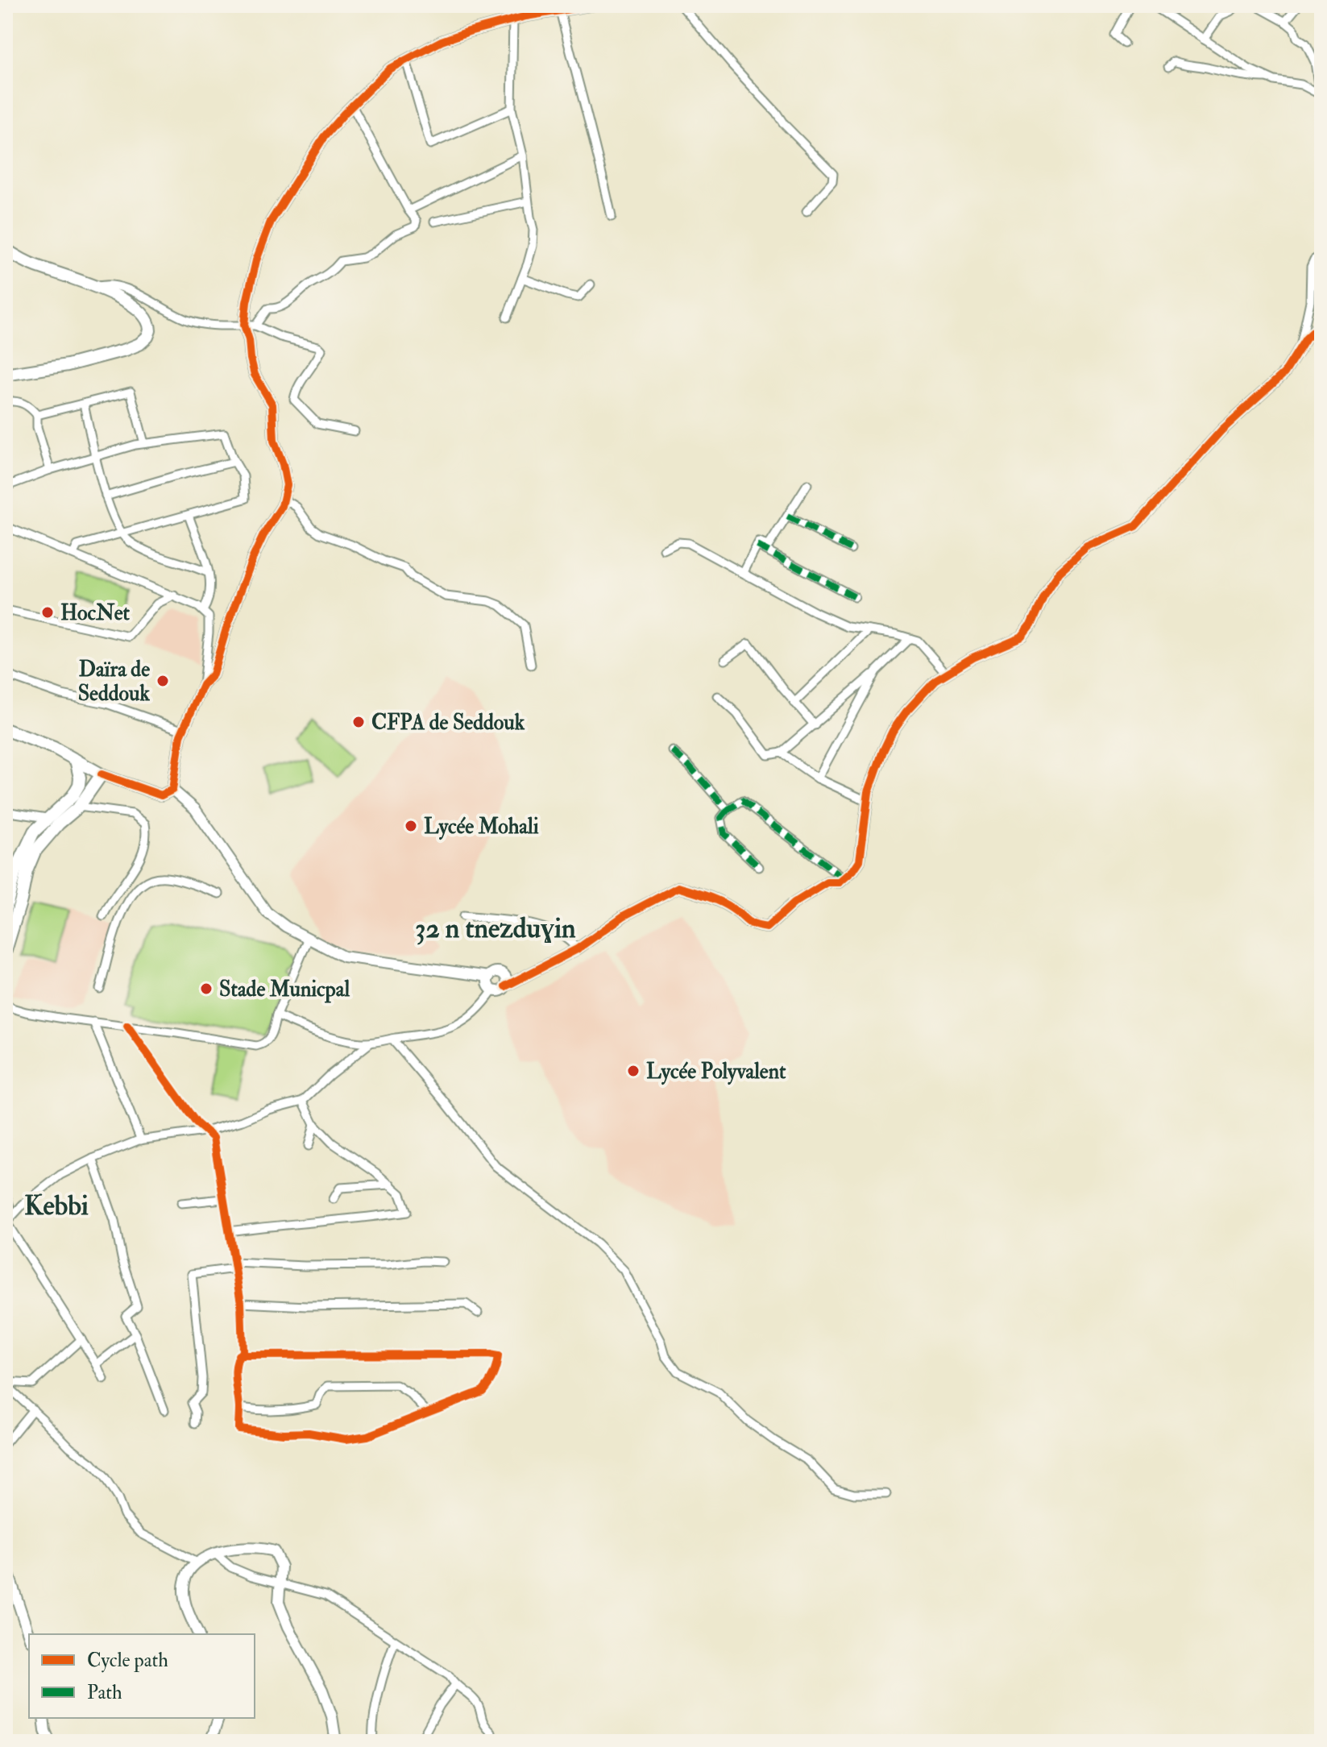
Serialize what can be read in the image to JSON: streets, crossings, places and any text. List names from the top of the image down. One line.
{"districts":["32 n tnezduɣin","Kebbi"],"places":["HocNet","Daïra de Seddouk","CFPA de Seddouk","Lycée Mohali","Stade Municpal","Lycée Polyvalent"],"legend":["Cycle path","Path"]}
